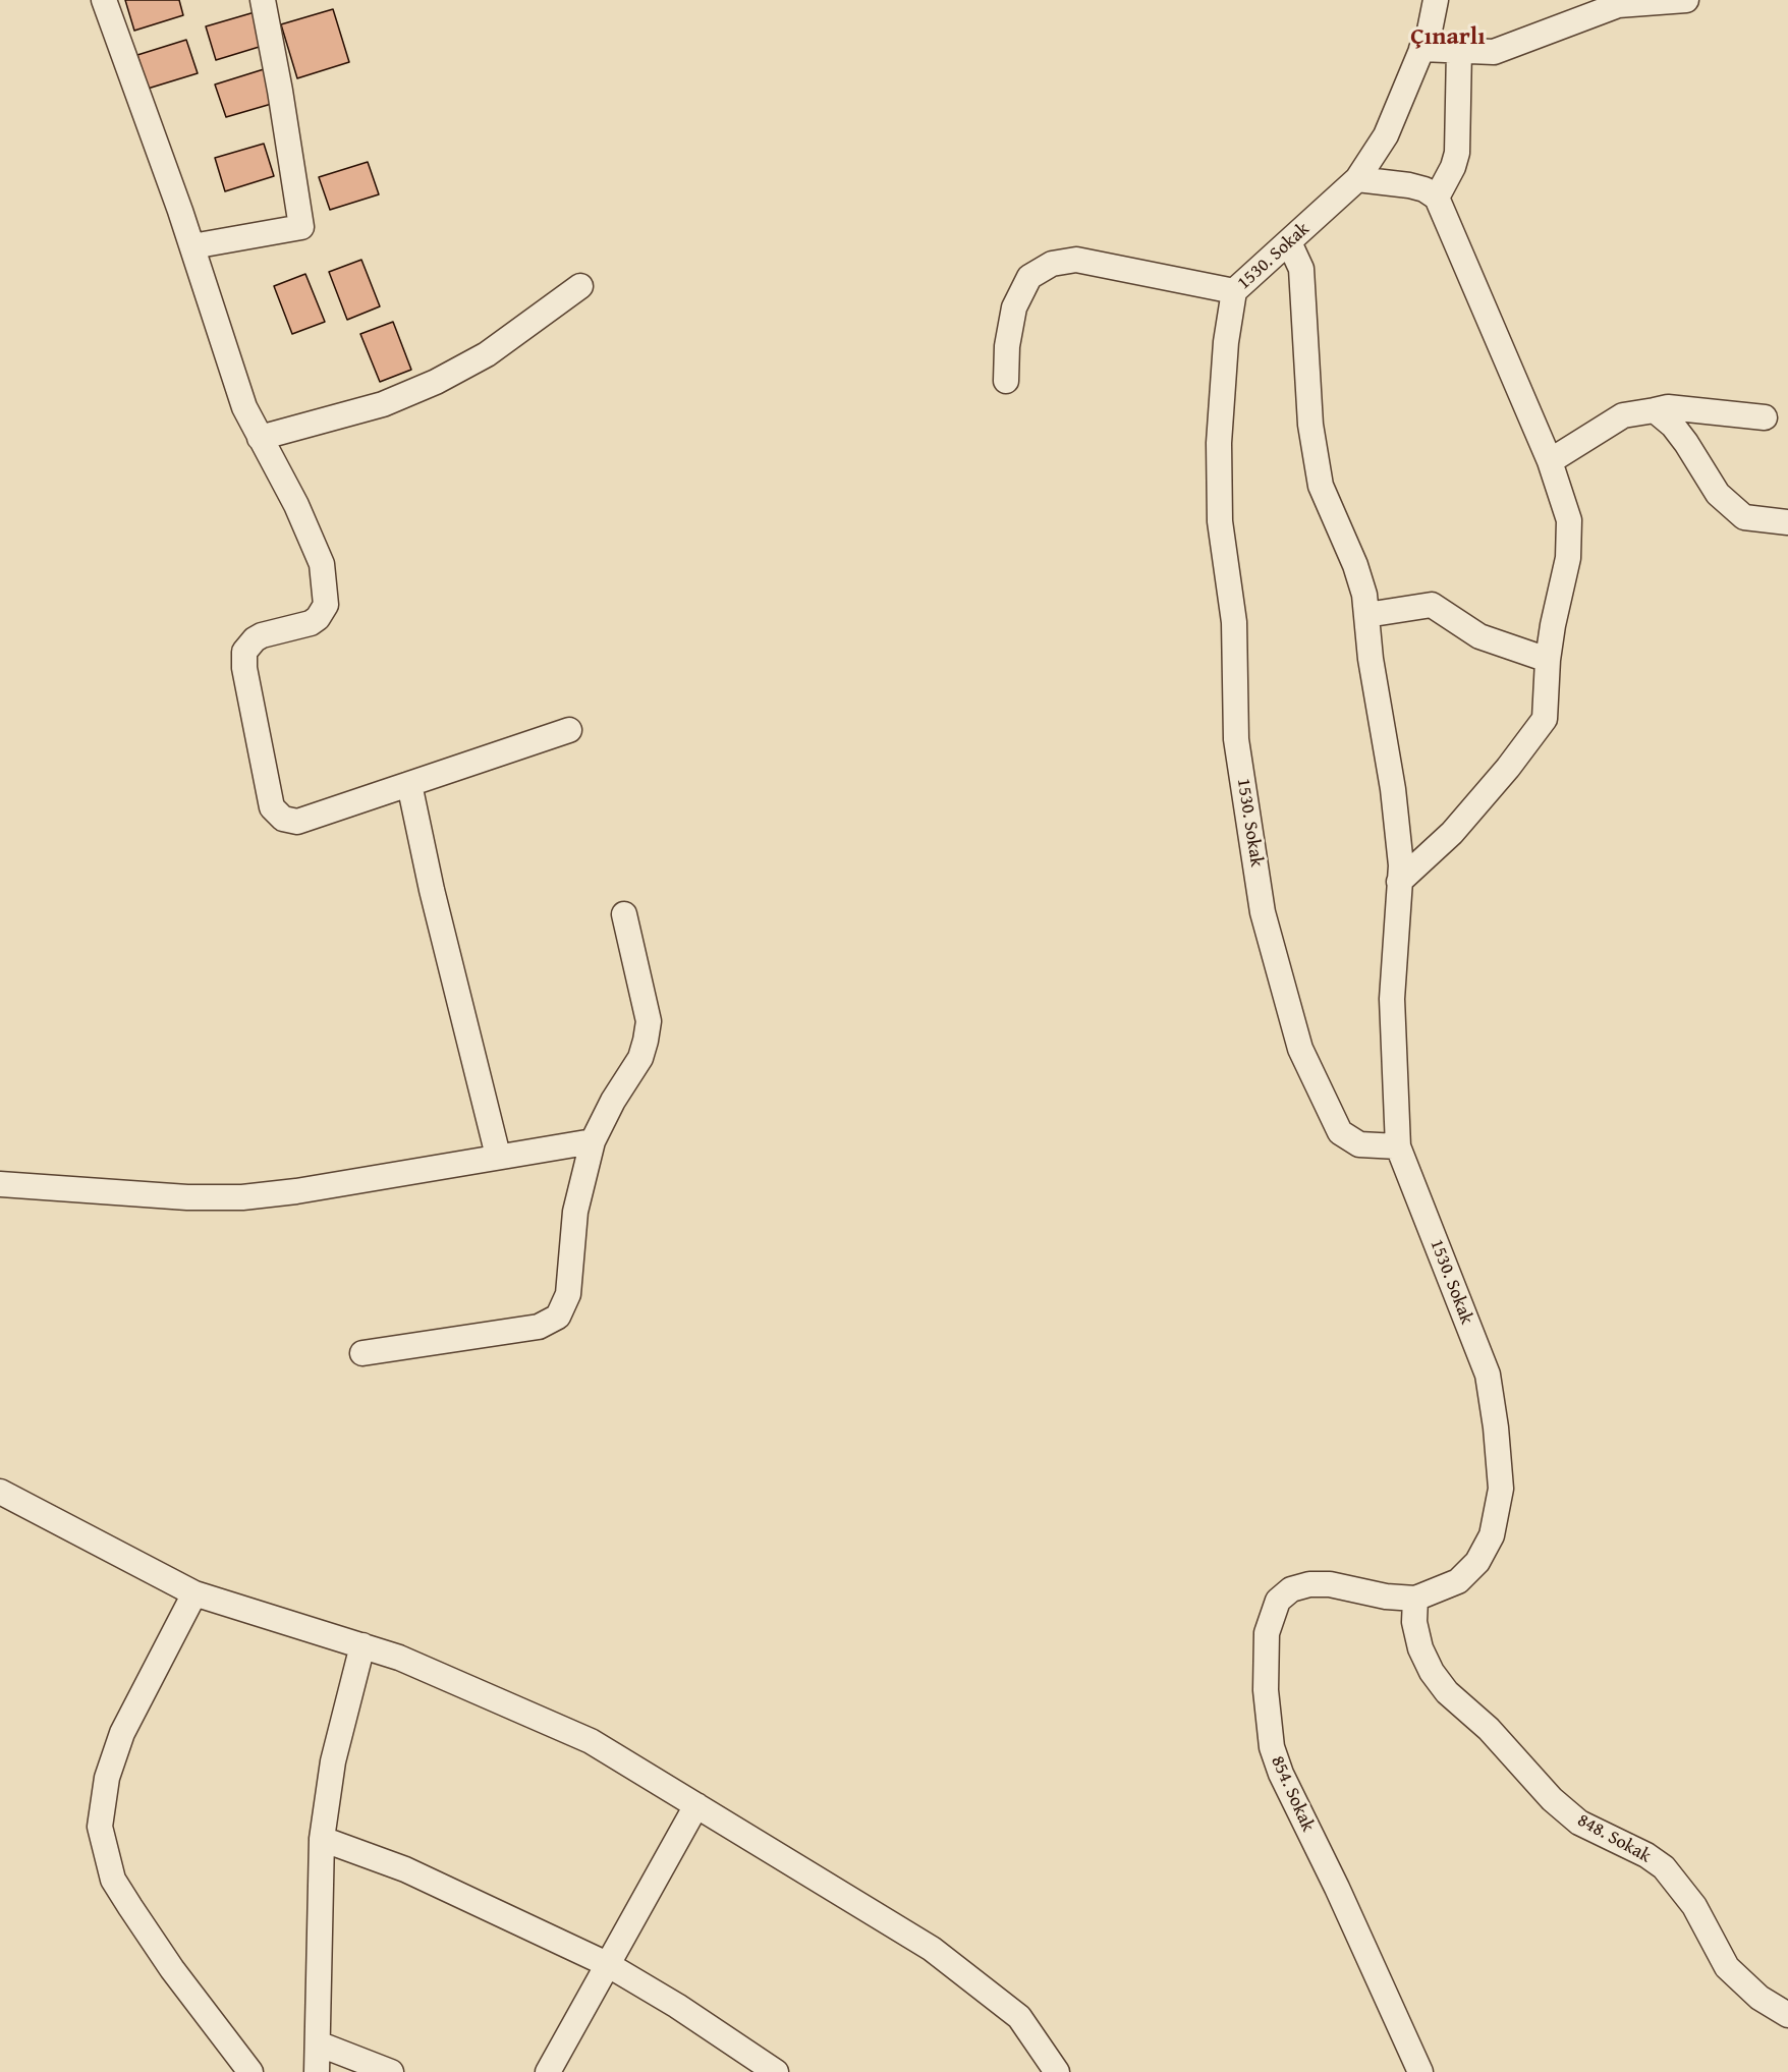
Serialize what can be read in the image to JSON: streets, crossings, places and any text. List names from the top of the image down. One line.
{"streets":{"street":["1530. Sokak","854. Sokak","848. Sokak"]},"crossings":[["1530. Sokak","854. Sokak"],["1530. Sokak","848. Sokak"],["854. Sokak","848. Sokak"]],"districts":["Çınarlı"]}
